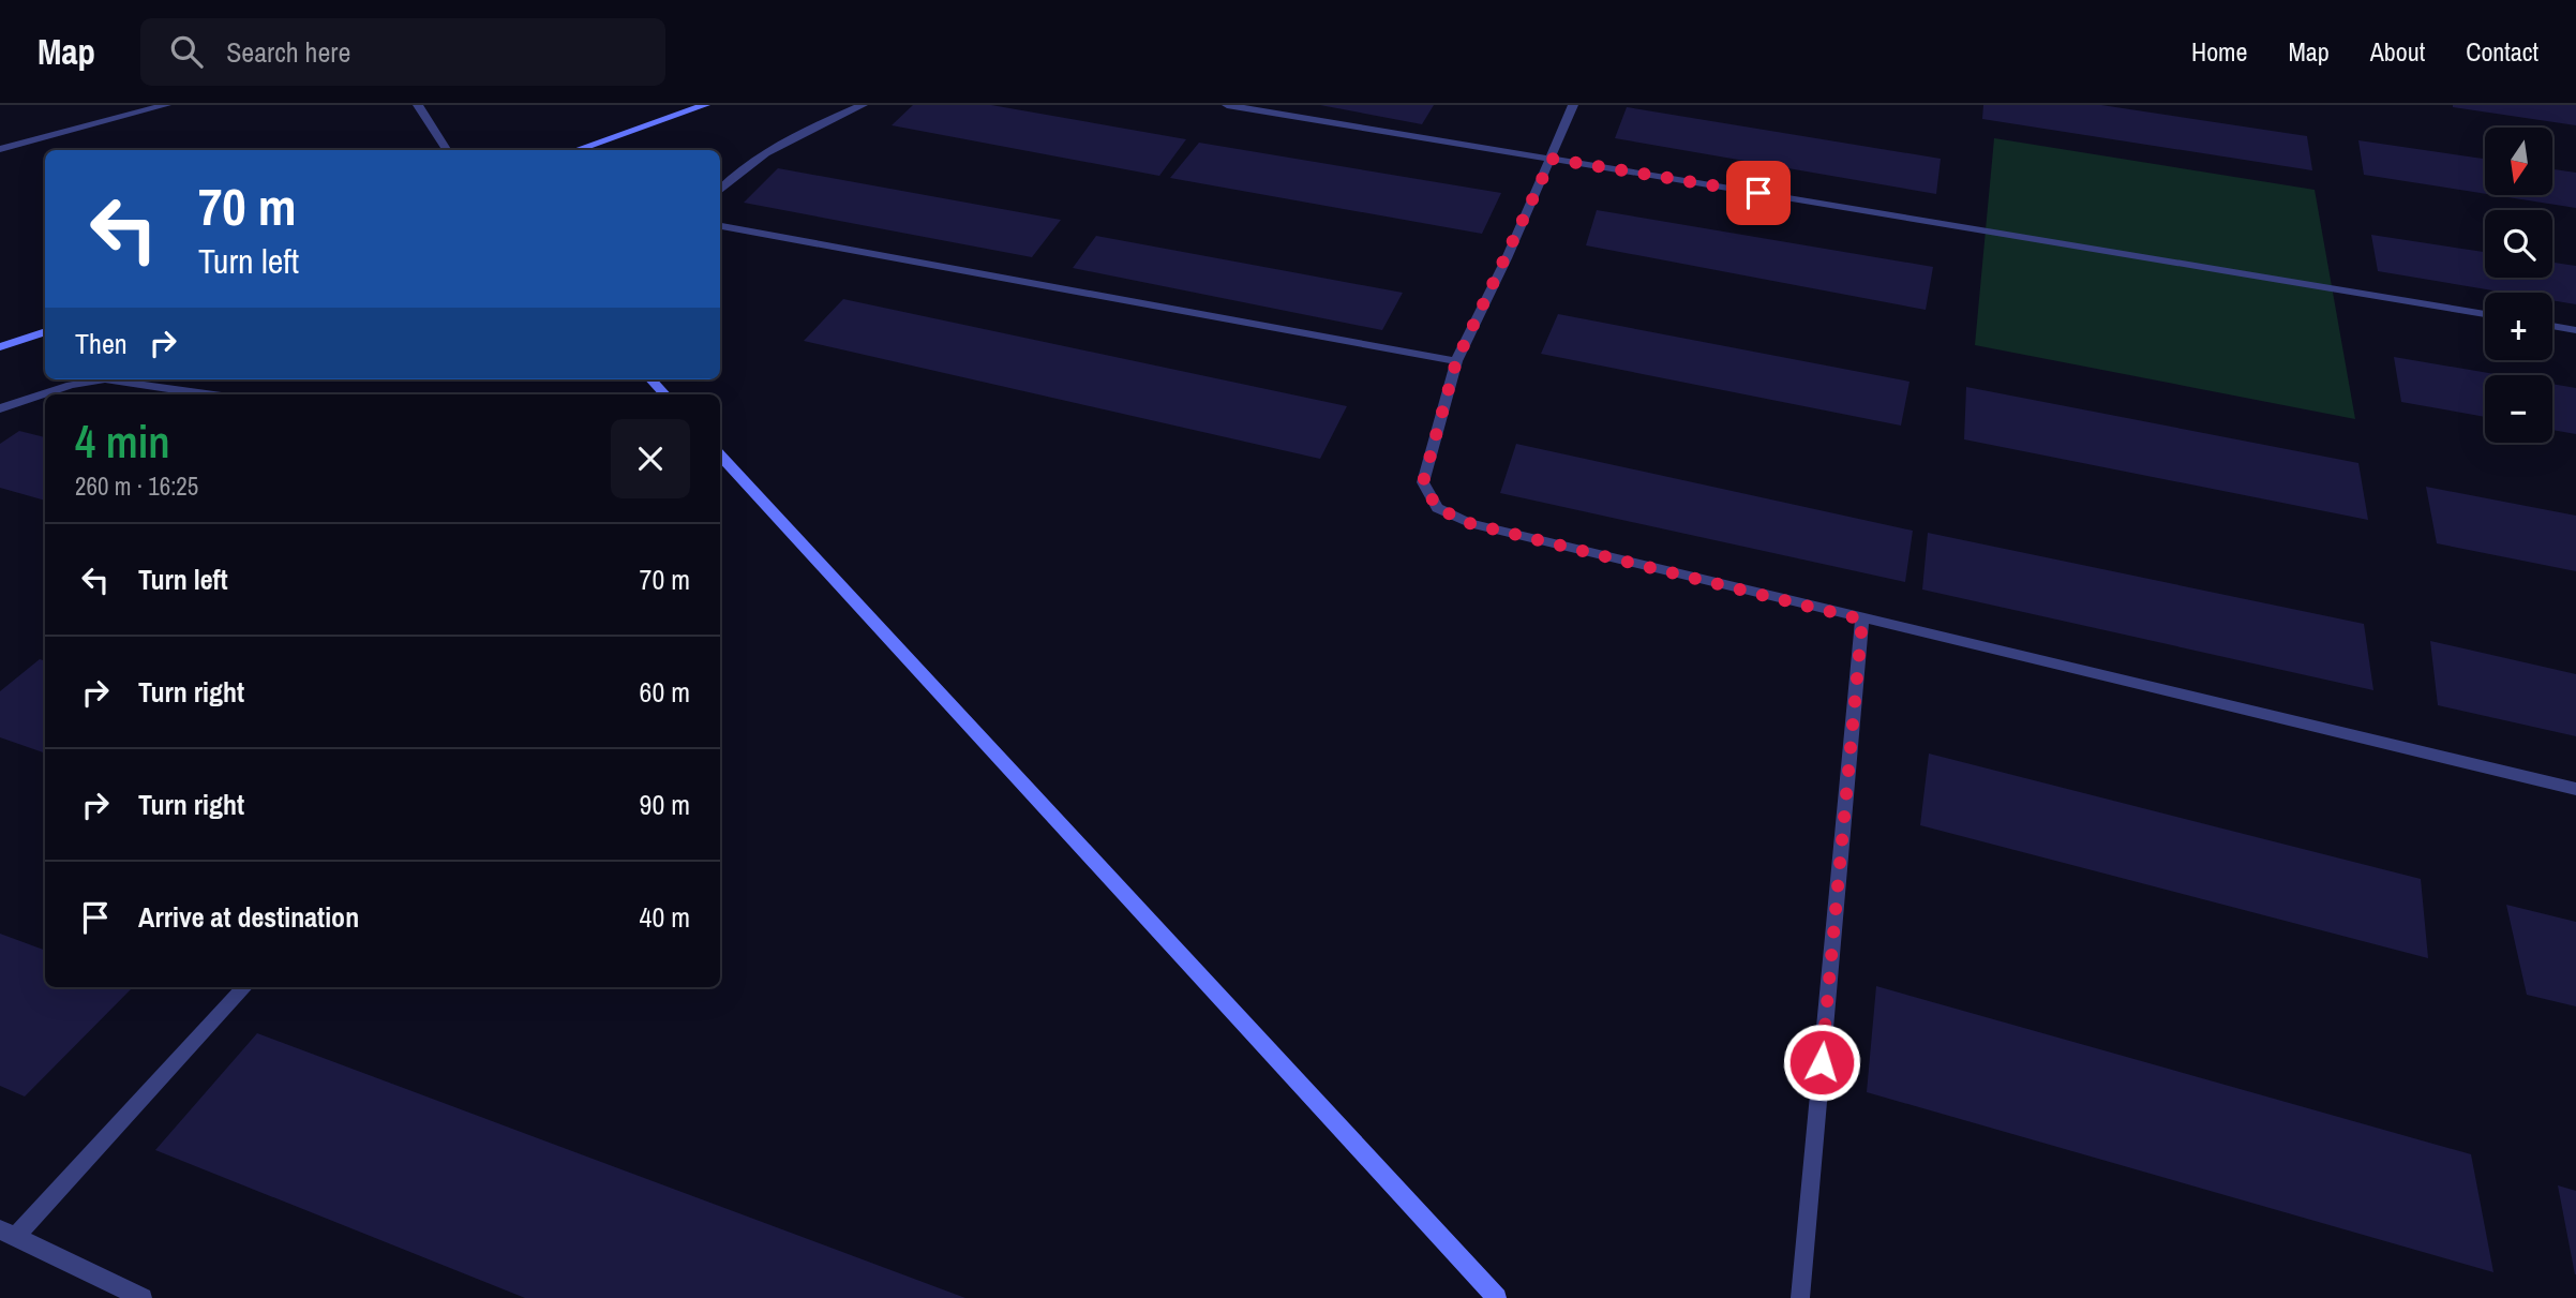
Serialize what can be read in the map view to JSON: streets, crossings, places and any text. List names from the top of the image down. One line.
{"north":"bottom","page":{"header":"Map","search":"Search here","nav":["Home","Map","About","Contact"],"map_buttons":["+","−"],"turn":["70 m","Turn left"],"then":"Then","heading":["4 min","260 m · 16:25"],"list":[{"name":"Turn left","value":"70 m"},{"name":"Turn right","value":"60 m"},{"name":"Turn right","value":"90 m"},{"name":"Arrive at destination","value":"40 m"}]}}
